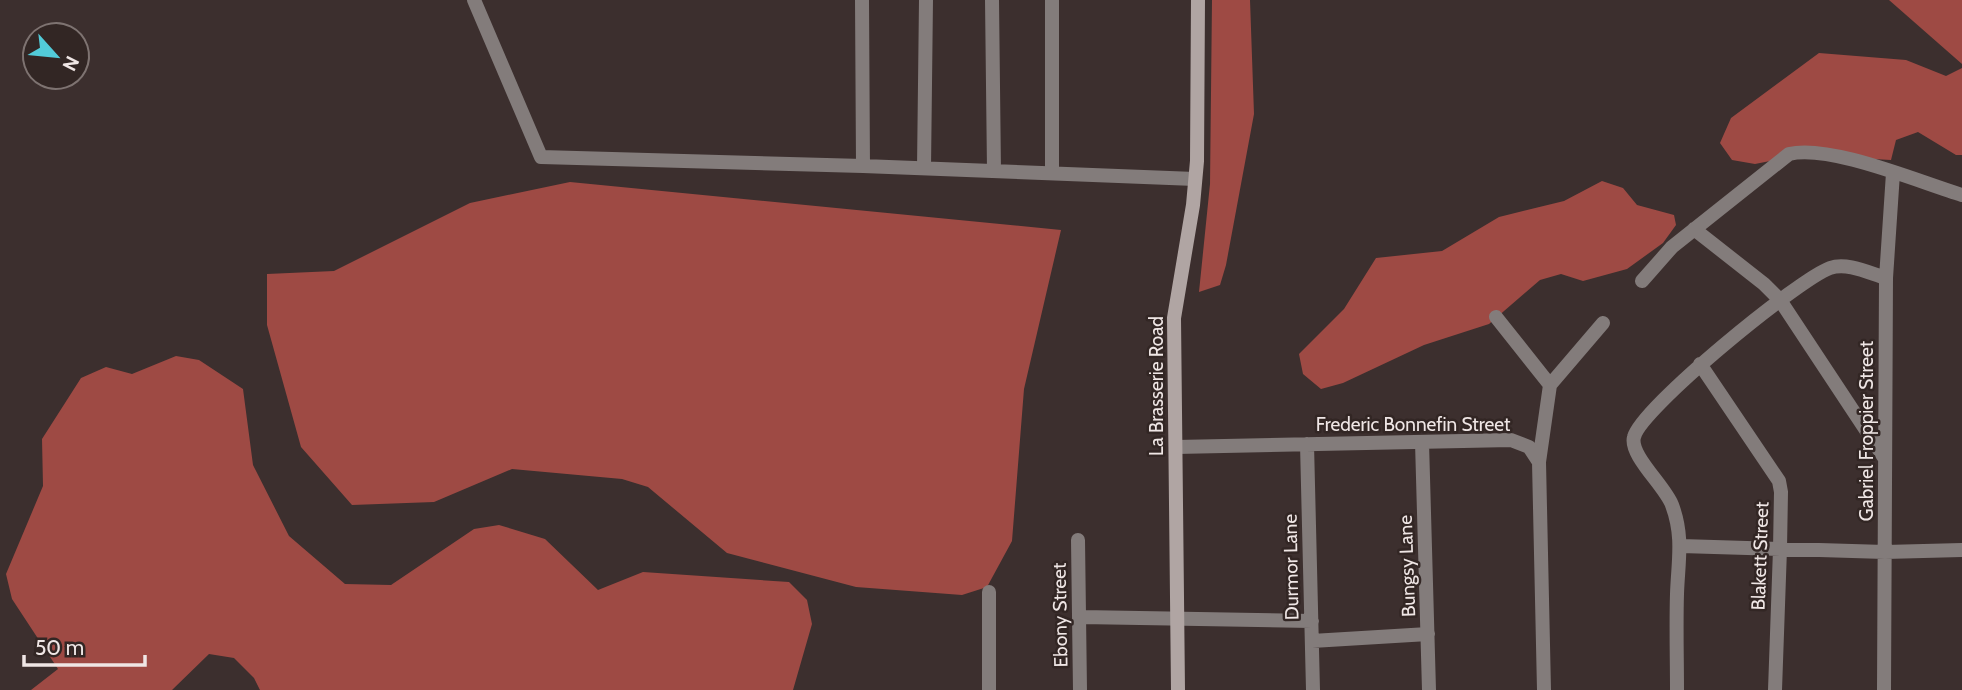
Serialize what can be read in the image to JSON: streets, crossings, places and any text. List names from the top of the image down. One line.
{"streets":{"main road":["La Brasserie Road"],"street":["Frederic Bonnefin Street","Gabriel Froppier Street","Blakett Street","Bungsy Lane","Durmor Lane","Ebony Street"]},"crossings":[["La Brasserie Road","Frederic Bonnefin Street"],["Frederic Bonnefin Street","Bungsy Lane"],["Frederic Bonnefin Street","Durmor Lane"]],"scale_bar":"50 m","north":"bottom right"}
